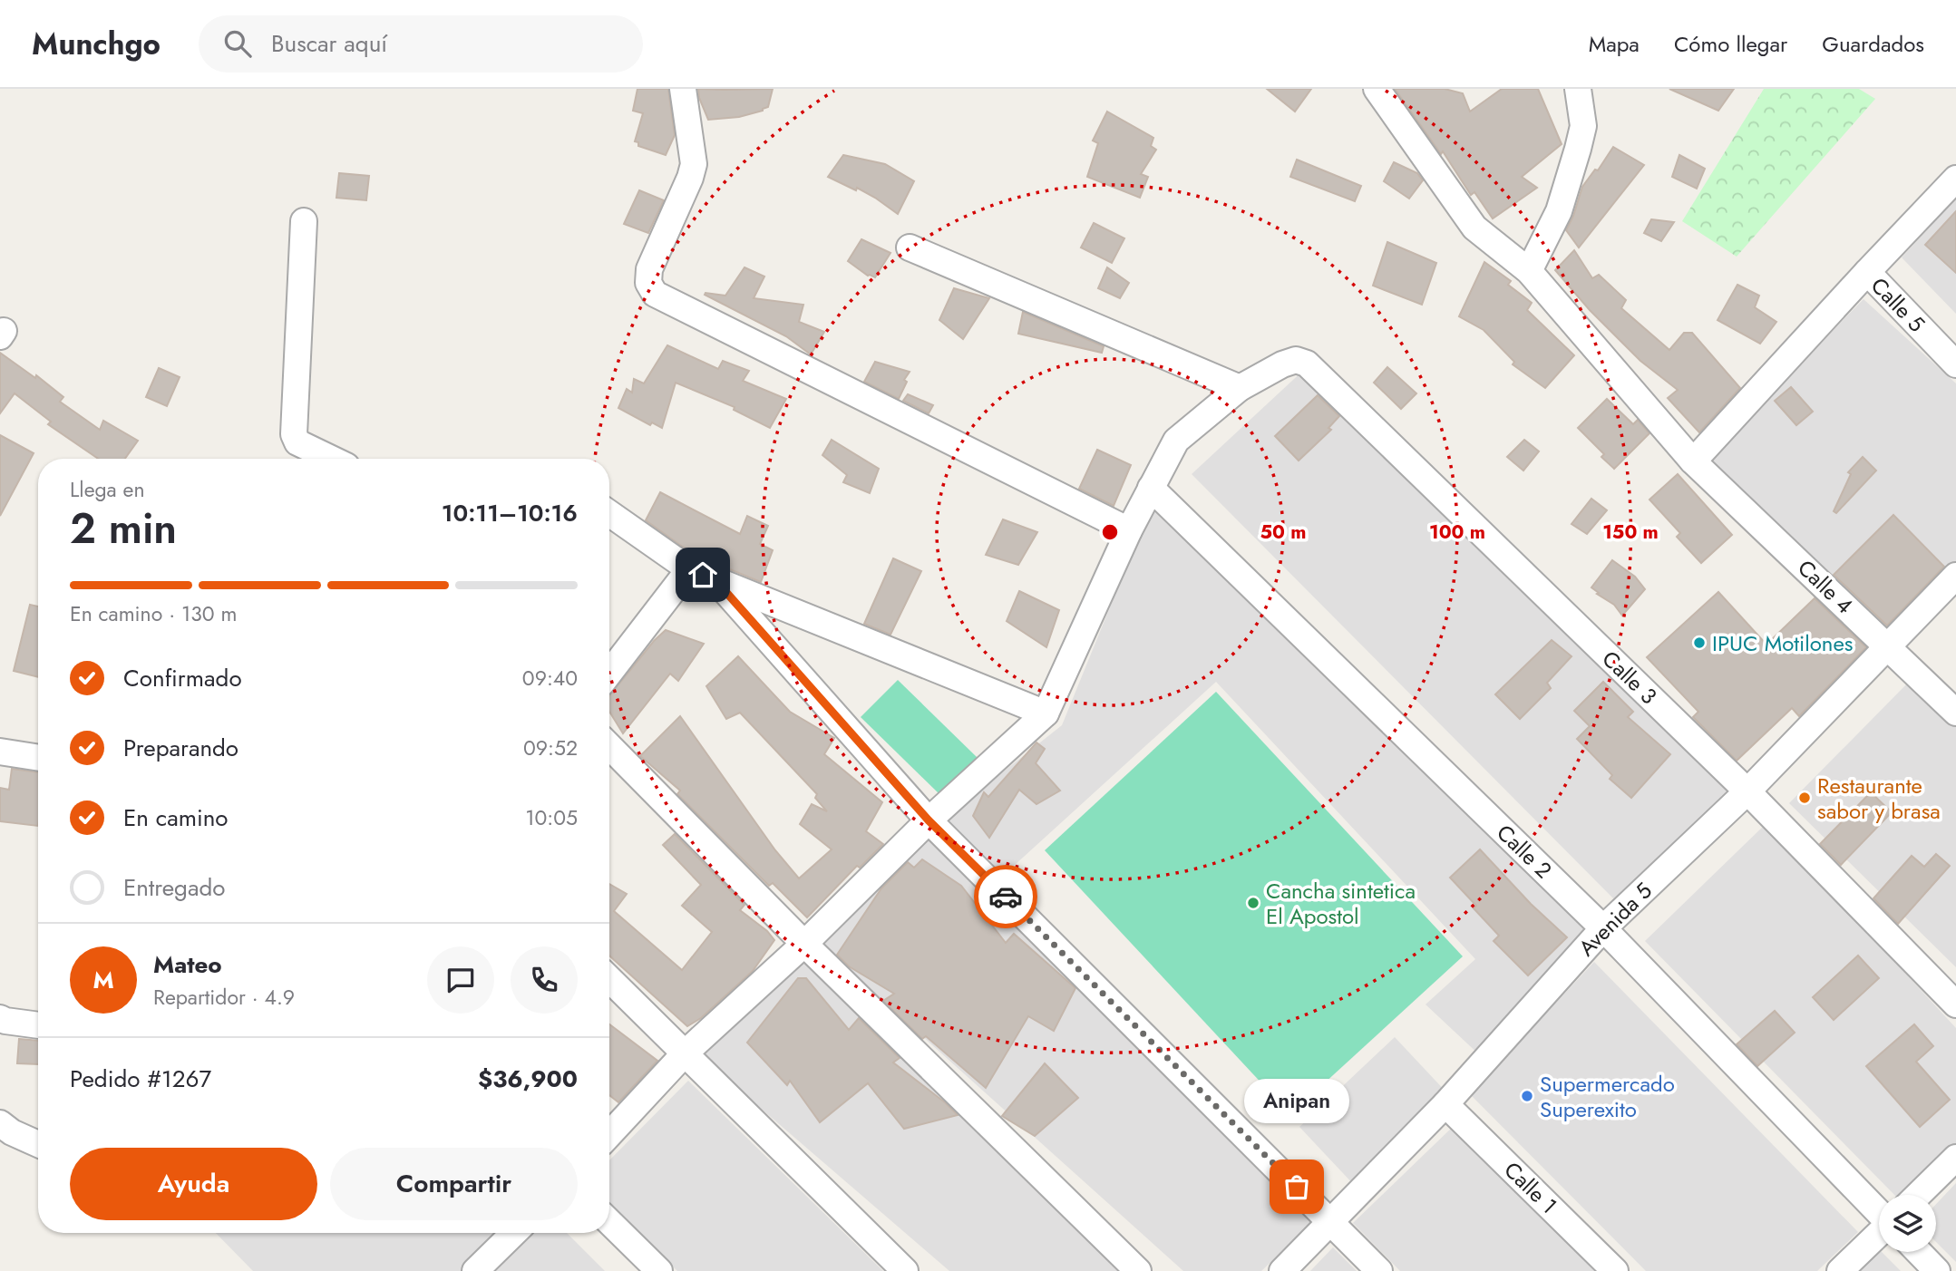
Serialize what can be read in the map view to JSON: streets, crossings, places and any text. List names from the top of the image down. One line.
{"streets":{"street":["Calle 5","Calle 4","Calle 3","Calle 2","Avenida 5","Calle 1"]},"crossings":[["Calle 4","Avenida 5"],["Calle 3","Avenida 5"],["Calle 2","Avenida 5"],["Avenida 5","Calle 1"]],"places":["IPUC Motilones","Restaurante sabor y brasa","Cancha sintetica El Apostol","Supermercado Superexito","Anipan"],"page":{"header":"Munchgo","search":"Buscar aquí","nav":["Mapa","Cómo llegar","Guardados"],"heading":["2 min","Llega en","10:11–10:16"],"panel":["Mateo","Repartidor · 4.9","Pedido #1267","$36,900"],"bar":"En camino · 130 m","list":[["Confirmado","09:40"],["Preparando","09:52"],["En camino","10:05"],"Entregado"],"round":"M","bubble":"Anipan","buttons":["Ayuda","Compartir"]},"rings":["50 m","100 m","150 m"]}
